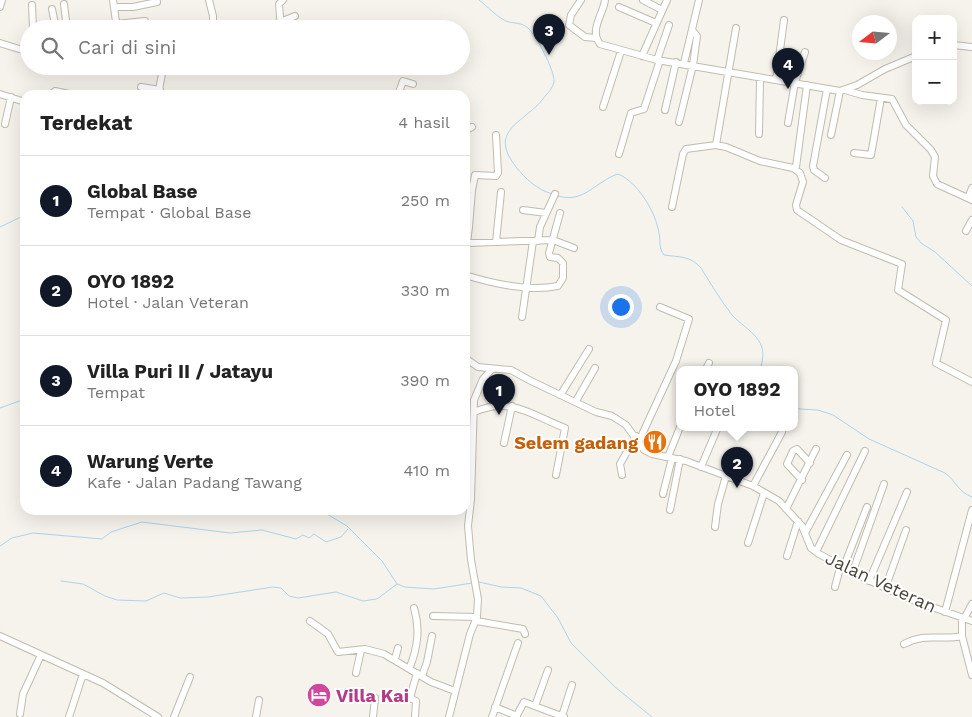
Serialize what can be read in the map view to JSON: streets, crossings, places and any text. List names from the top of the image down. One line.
{"streets":{"street":["Jalan Veteran"]},"places":{"restaurant":["Selem gadang"],"hotel":["Villa Kai"]},"north":"left","page":{"pins":["3","4","1","2"],"map_buttons":["+","−"],"search":"Cari di sini","heading":["Terdekat","4 hasil"],"list":[{"mark":"1","name":"Global Base","note":"Tempat · Global Base","value":"250 m"},{"mark":"2","name":"OYO 1892","note":"Hotel · Jalan Veteran","value":"330 m"},{"mark":"3","name":"Villa Puri II / Jatayu","note":"Tempat","value":"390 m"},{"mark":"4","name":"Warung Verte","note":"Kafe · Jalan Padang Tawang","value":"410 m"}],"popup":["OYO 1892","Hotel"]}}
